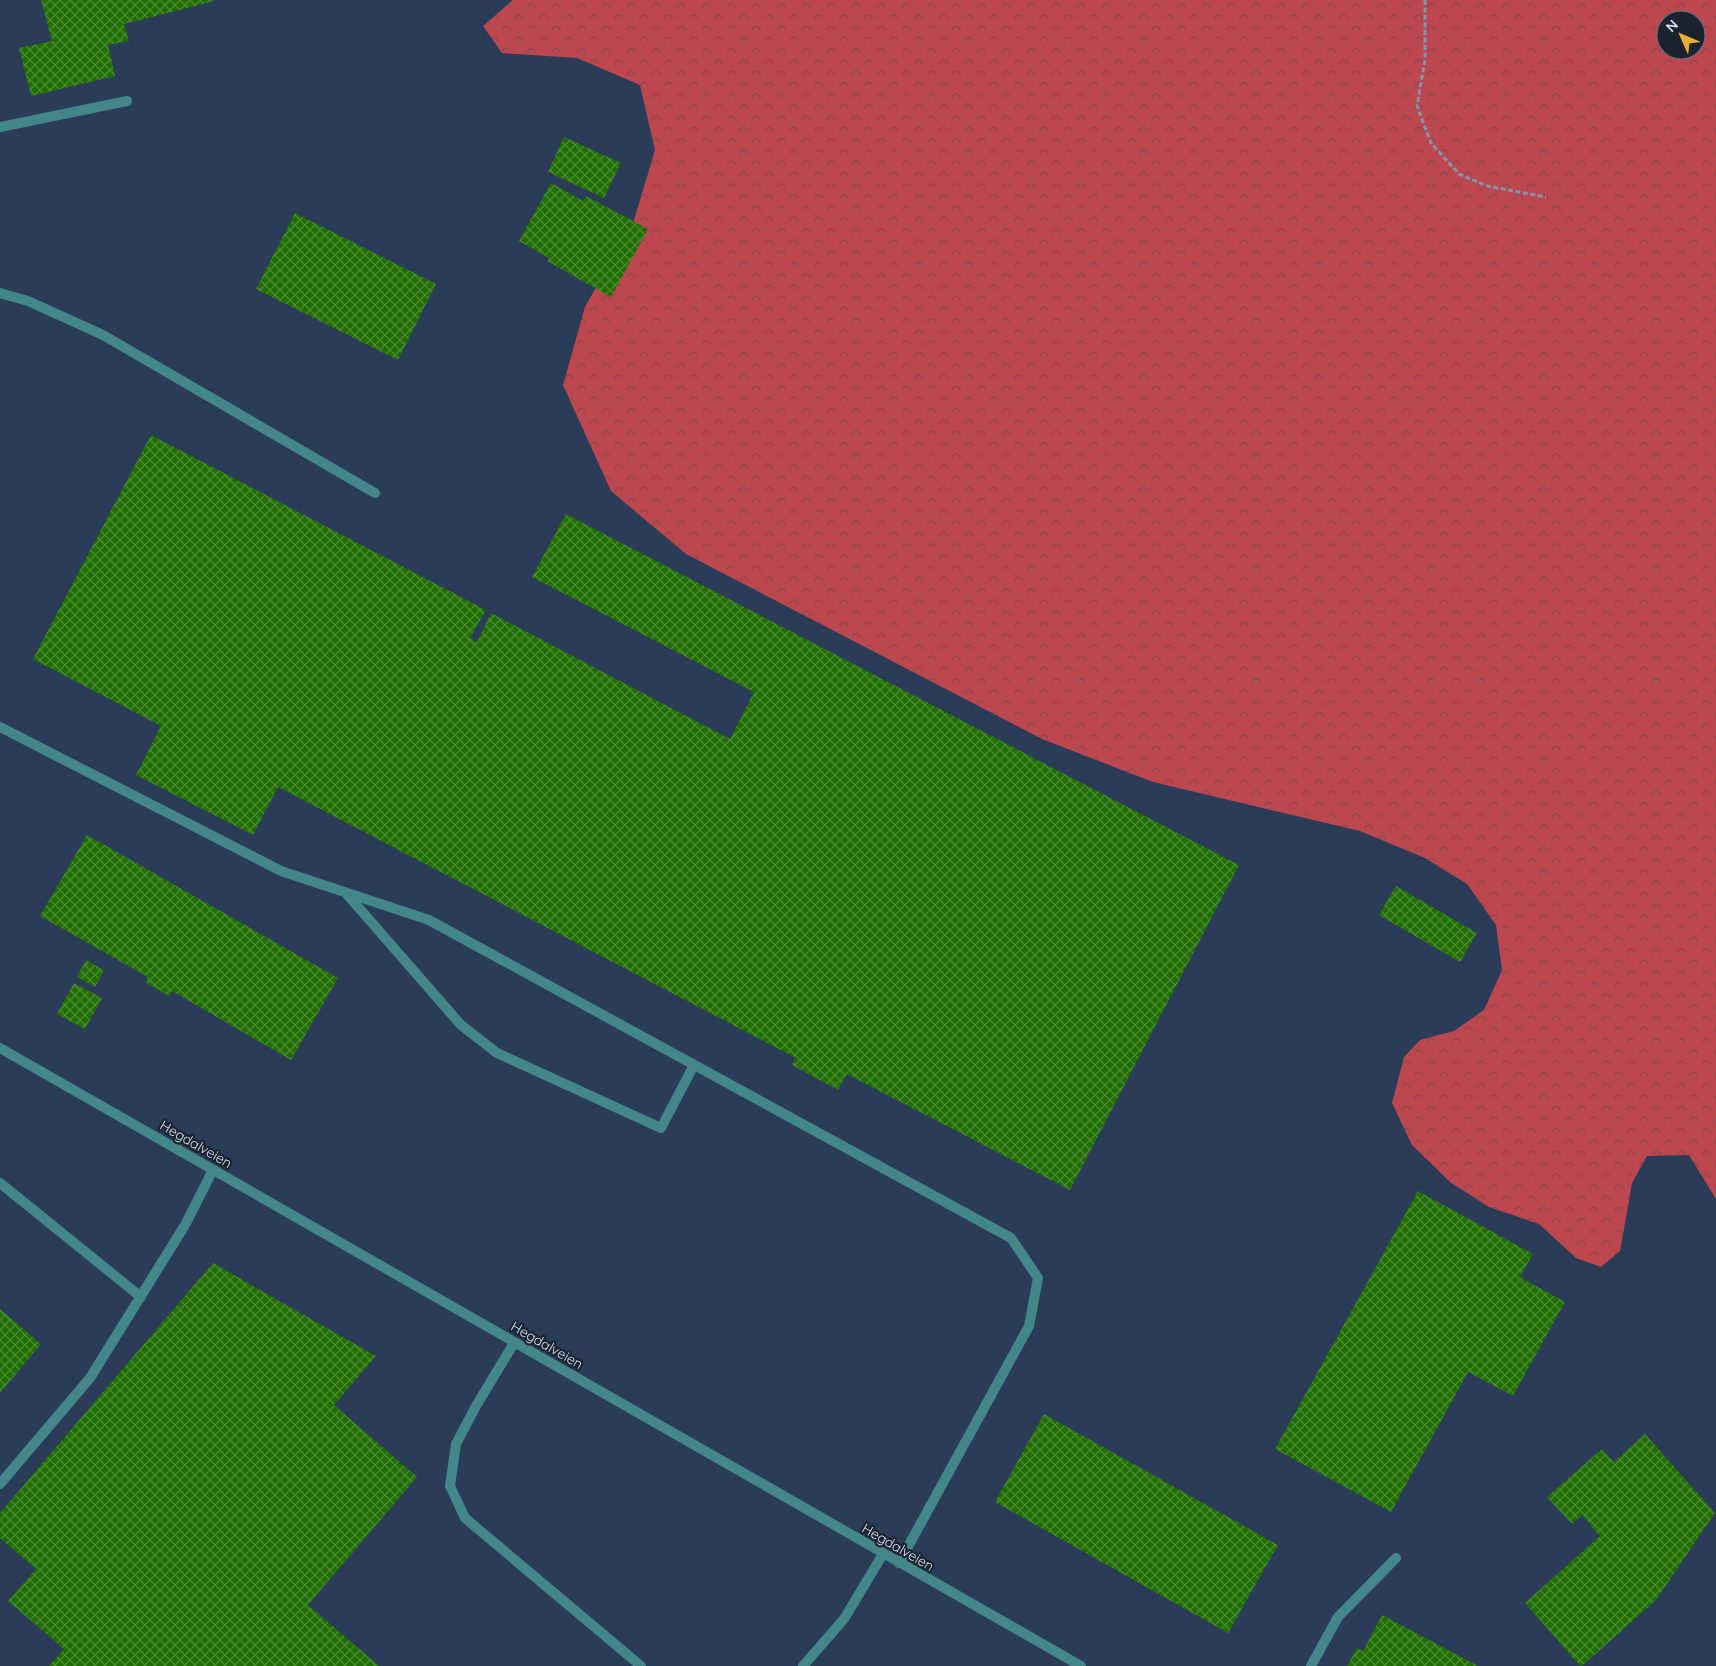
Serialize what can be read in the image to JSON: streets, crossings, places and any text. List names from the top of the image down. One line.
{"streets":{"street":["Hegdalveien"]},"north":"top left"}
